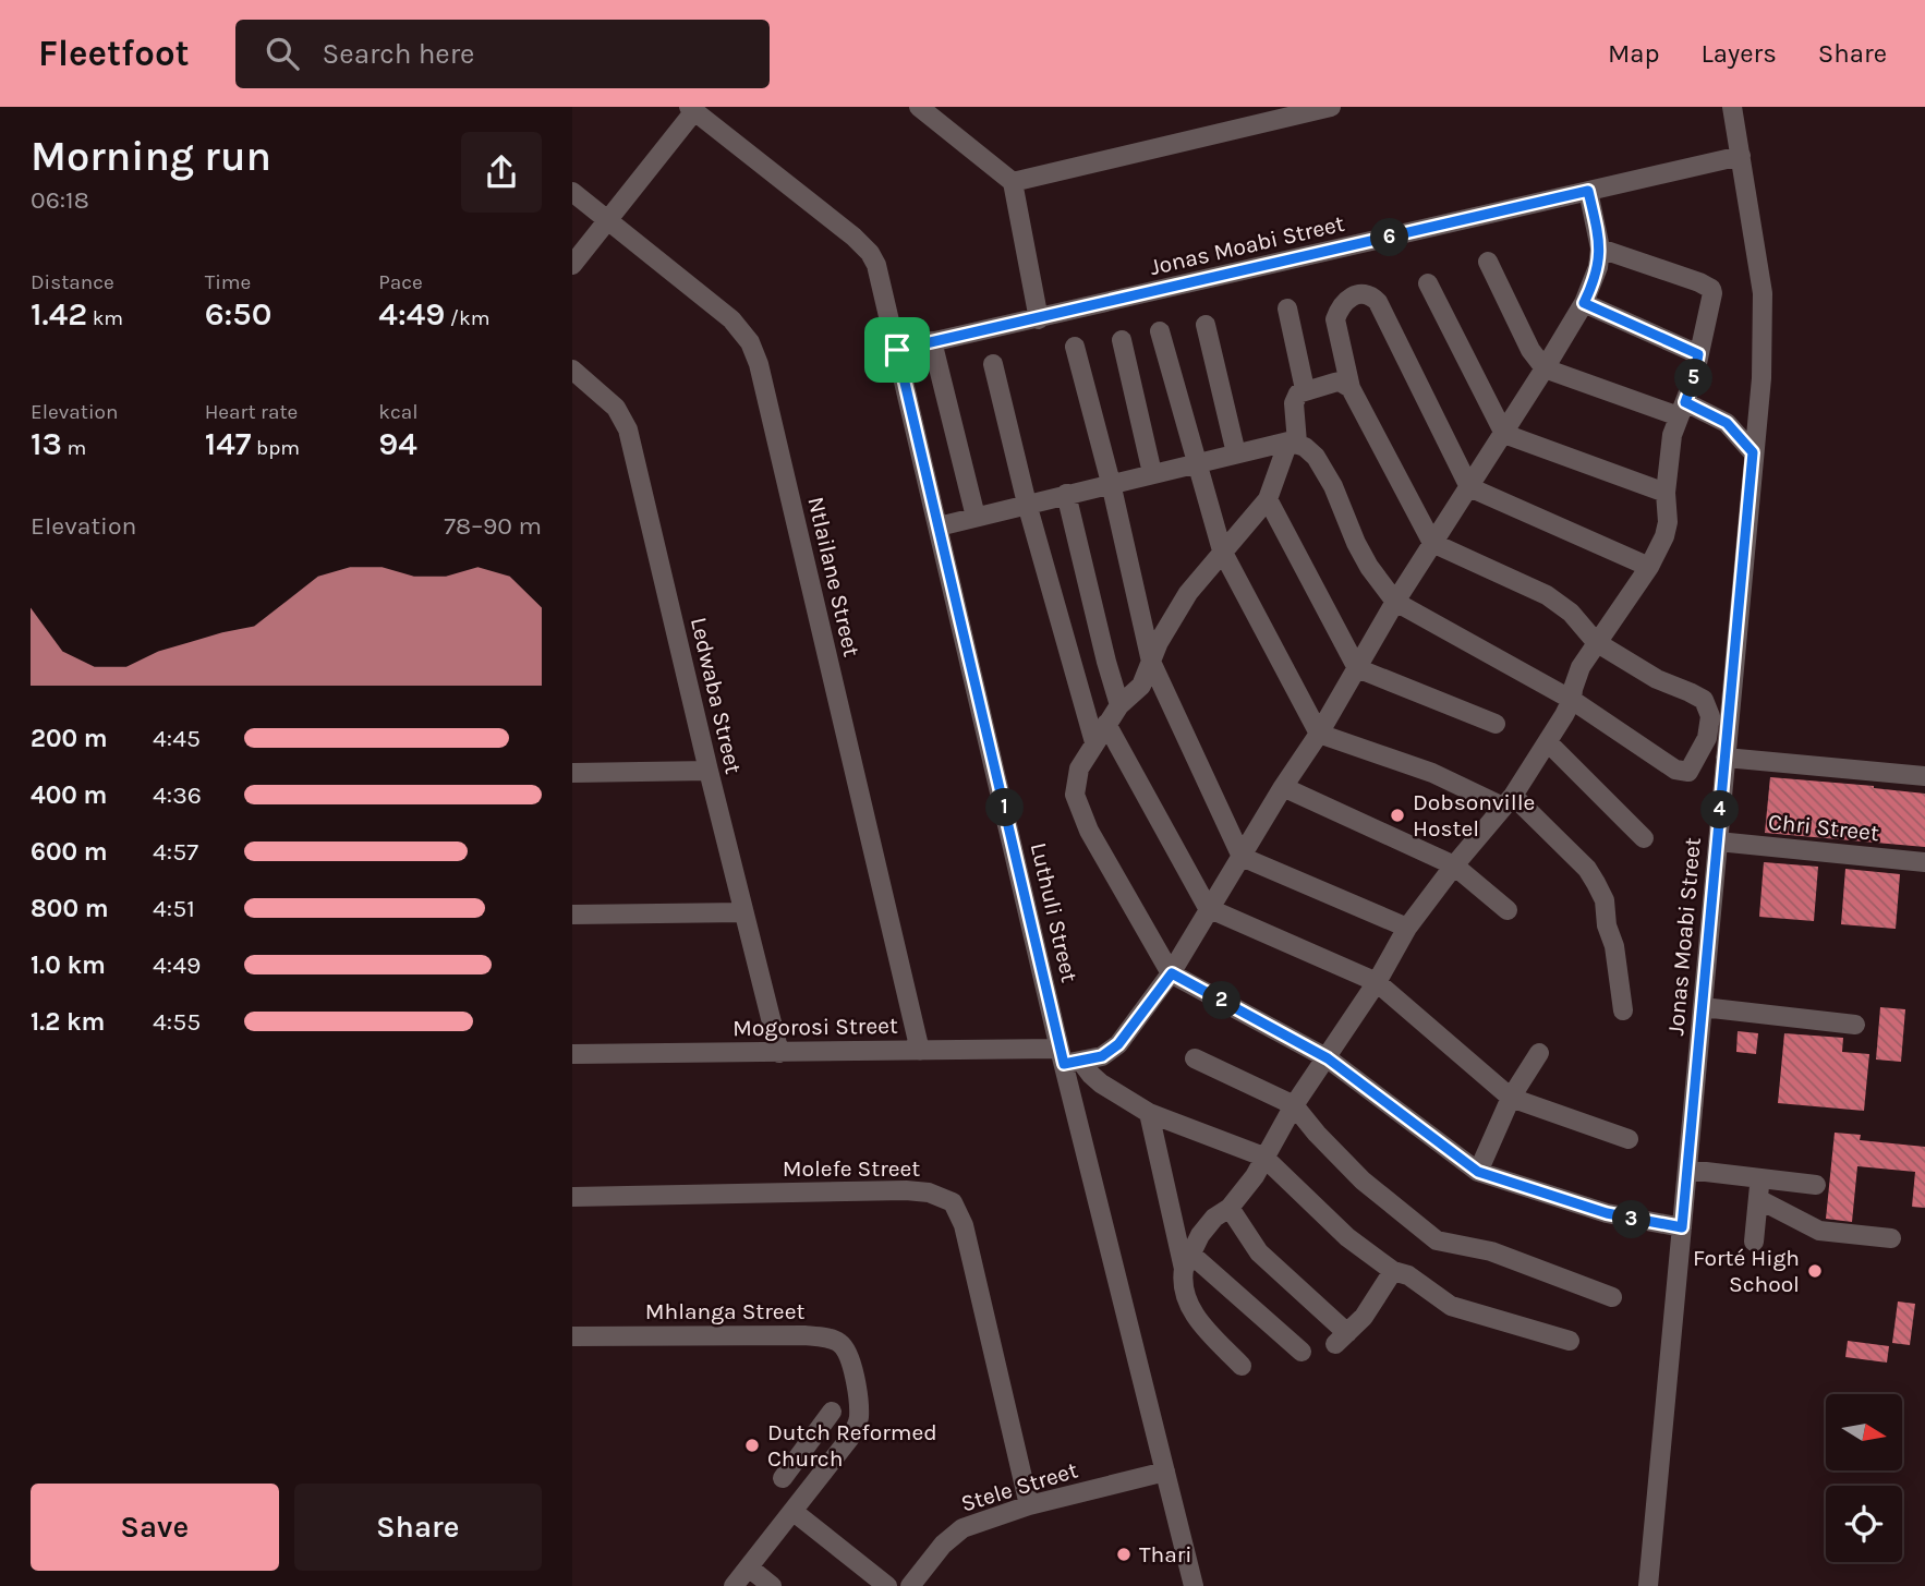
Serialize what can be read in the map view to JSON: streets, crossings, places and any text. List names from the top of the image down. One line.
{"streets":{"street":["Jonas Moabi Street","Ntlailane Street","Ledwaba Street","Chri Street","Luthuli Street","Mogorosi Street","Molefe Street","Mhlanga Street","Stele Street"]},"crossings":[["Jonas Moabi Street","Chri Street"],["Jonas Moabi Street","Luthuli Street"],["Ntlailane Street","Mogorosi Street"],["Ledwaba Street","Mogorosi Street"],["Luthuli Street","Mogorosi Street"],["Luthuli Street","Stele Street"],["Molefe Street","Stele Street"]],"places":["Dobsonville Hostel","Forté High School","Dutch Reformed Church","Thari"],"north":"right","page":{"header":"Fleetfoot","search":"Search here","nav":["Map","Layers","Share"],"heading":["Morning run","06:18"],"pins":["6","5","1","4","2","3"],"stats":[["Distance","1.42 km"],["Time","6:50"],["Pace","4:49 /km"],["Elevation","13 m"],["Heart rate","147 bpm"],["kcal","94"]],"chart":["Elevation","78–90 m"],"list":[{"name":"200 m","note":"4:45"},{"name":"400 m","note":"4:36"},{"name":"600 m","note":"4:57"},{"name":"800 m","note":"4:51"},{"name":"1.0 km","note":"4:49"},{"name":"1.2 km","note":"4:55"}],"buttons":["Save","Share"]}}
